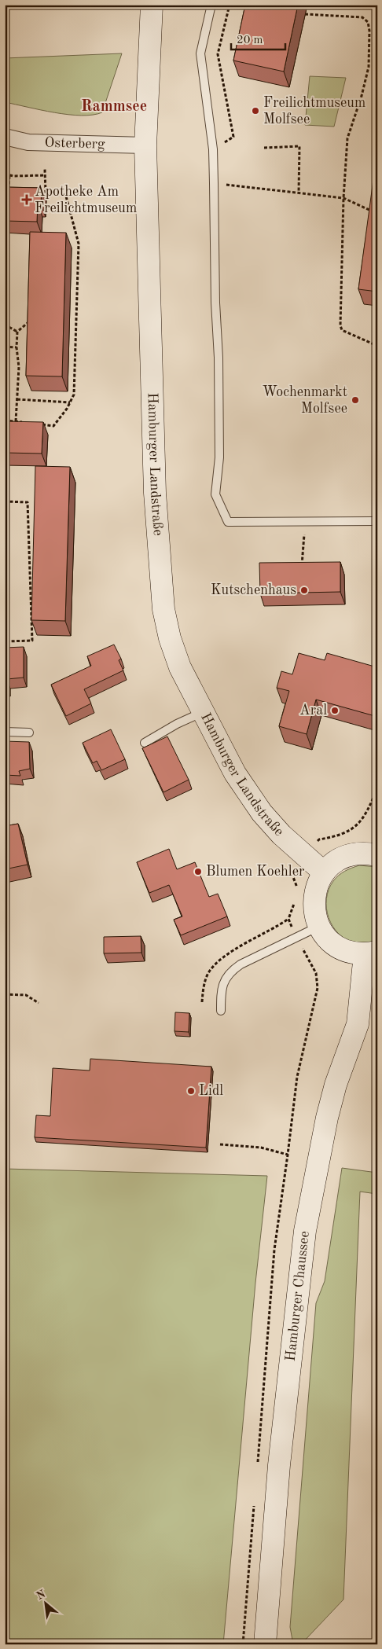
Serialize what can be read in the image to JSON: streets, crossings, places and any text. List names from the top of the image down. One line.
{"streets":{"main road":["Hamburger Landstraße","Hamburger Chaussee"],"street":["Osterberg"]},"crossings":[["Osterberg","Hamburger Landstraße"]],"districts":["Rammsee"],"places":{"other":["Freilichtmuseum Molfsee","Wochenmarkt Molfsee","Kutschenhaus","Aral","Blumen Koehler","Lidl"],"health":["Apotheke Am Freilichtmuseum"]},"scale_bar":"20 m","north":"top left"}
